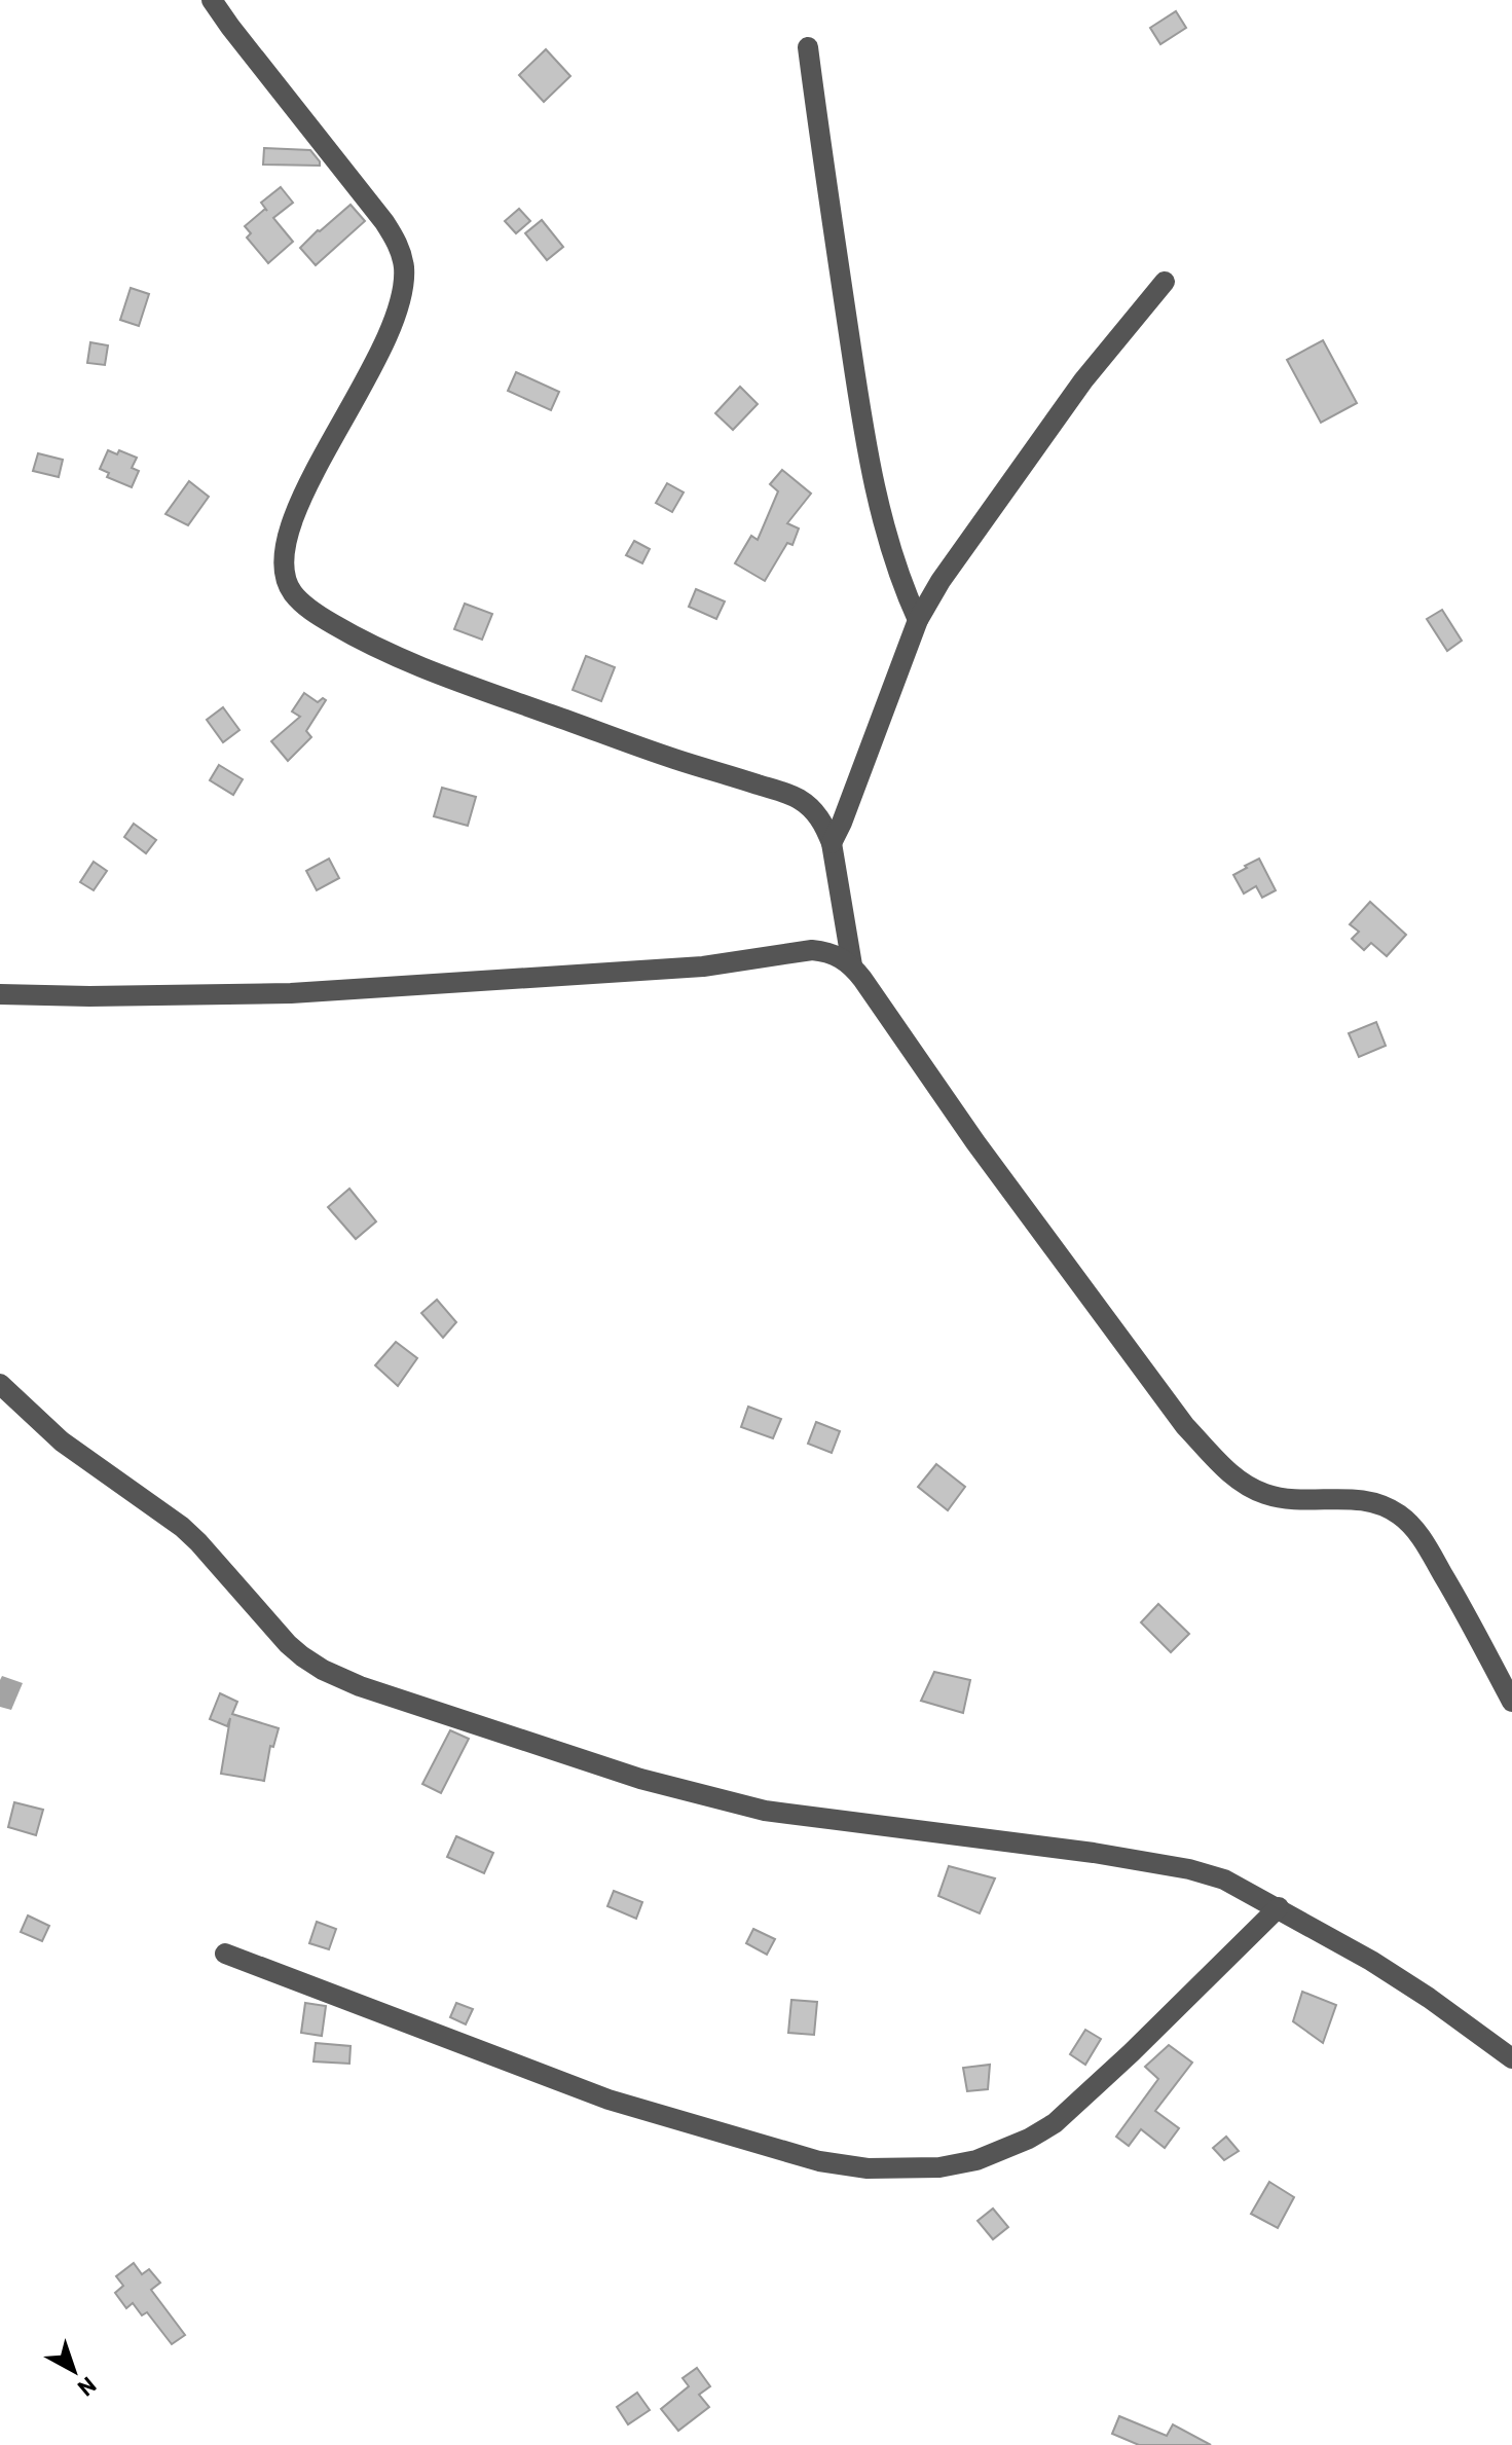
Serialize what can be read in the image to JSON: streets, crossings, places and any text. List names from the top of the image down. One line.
{"north":"bottom right"}
